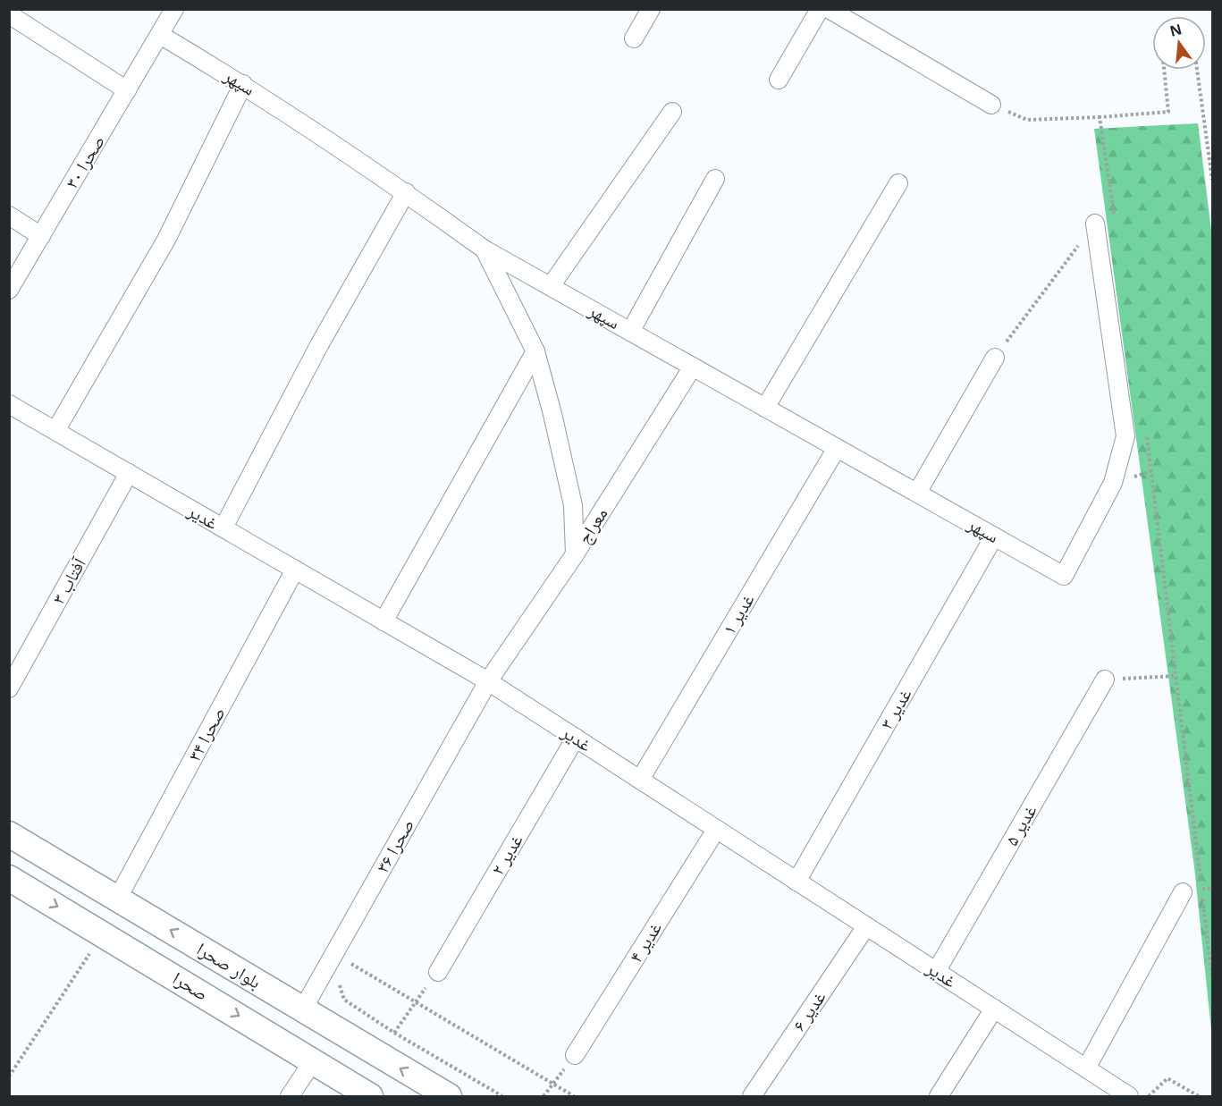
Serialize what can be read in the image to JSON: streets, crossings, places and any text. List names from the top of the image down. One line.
{"streets":{"main road":["بلوار صحرا","صحرا"],"street":["سپهر","صحرا ۳۰","غدیر","معراج","آفتاب ۳","غدیر ۱","غدیر ۳","صحرا ۳۴","غدیر ۵","صحرا ۳۶","غدیر ۲","غدیر ۴","غدیر ۶"]},"crossings":[["سپهر","صحرا ۳۰"],["سپهر","معراج"],["سپهر","غدیر ۱"],["سپهر","غدیر ۳"],["غدیر","معراج"],["غدیر","آفتاب ۳"],["غدیر","غدیر ۱"],["غدیر","غدیر ۳"],["غدیر","صحرا ۳۴"],["غدیر","غدیر ۵"],["غدیر","صحرا ۳۶"],["غدیر","غدیر ۲"],["غدیر","غدیر ۴"],["غدیر","غدیر ۶"],["معراج","صحرا ۳۶"],["صحرا ۳۴","بلوار صحرا"],["صحرا ۳۶","بلوار صحرا"]],"one_way":["بلوار صحرا","صحرا"],"north":"top"}
